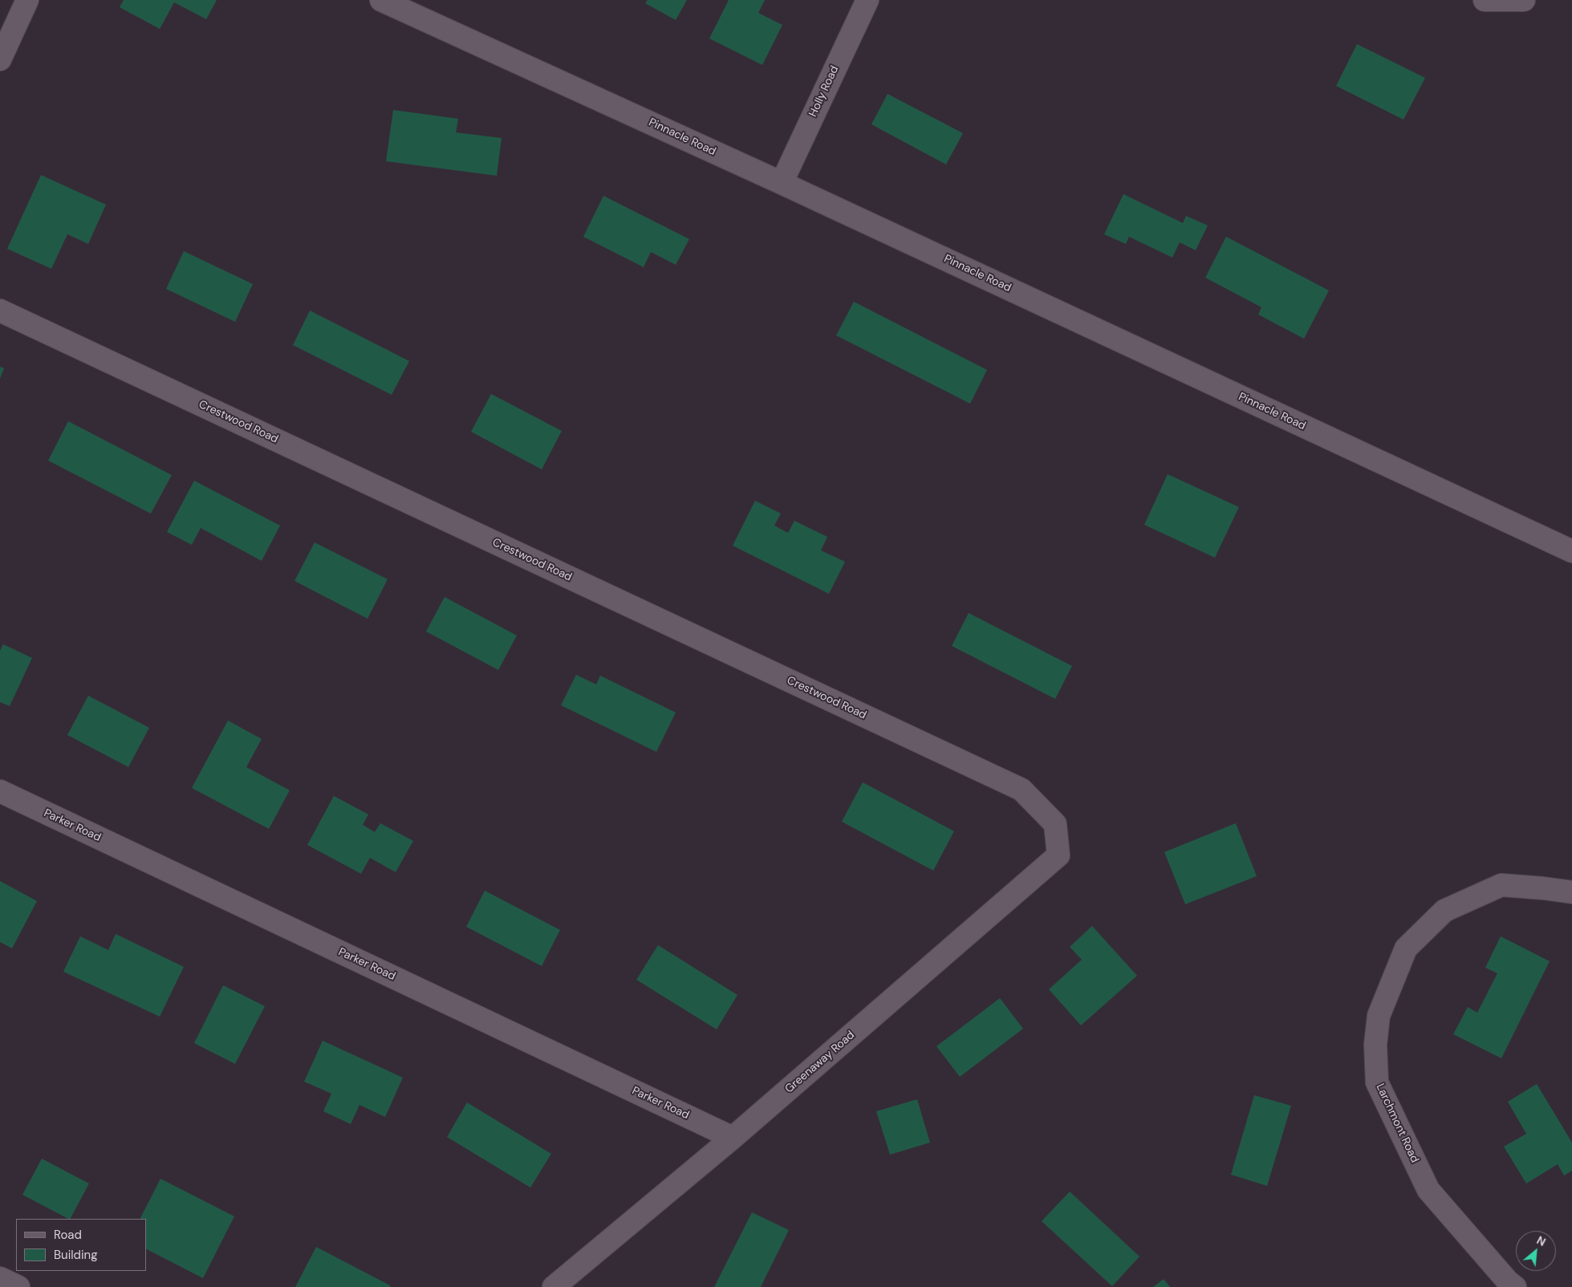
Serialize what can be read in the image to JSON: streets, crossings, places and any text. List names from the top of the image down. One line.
{"streets":{"street":["Holly Road","Pinnacle Road","Crestwood Road","Parker Road","Greenaway Road","Larchmont Road"]},"crossings":[["Holly Road","Pinnacle Road"],["Crestwood Road","Greenaway Road"],["Parker Road","Greenaway Road"]],"legend":["Road","Building"],"north":"top right"}
